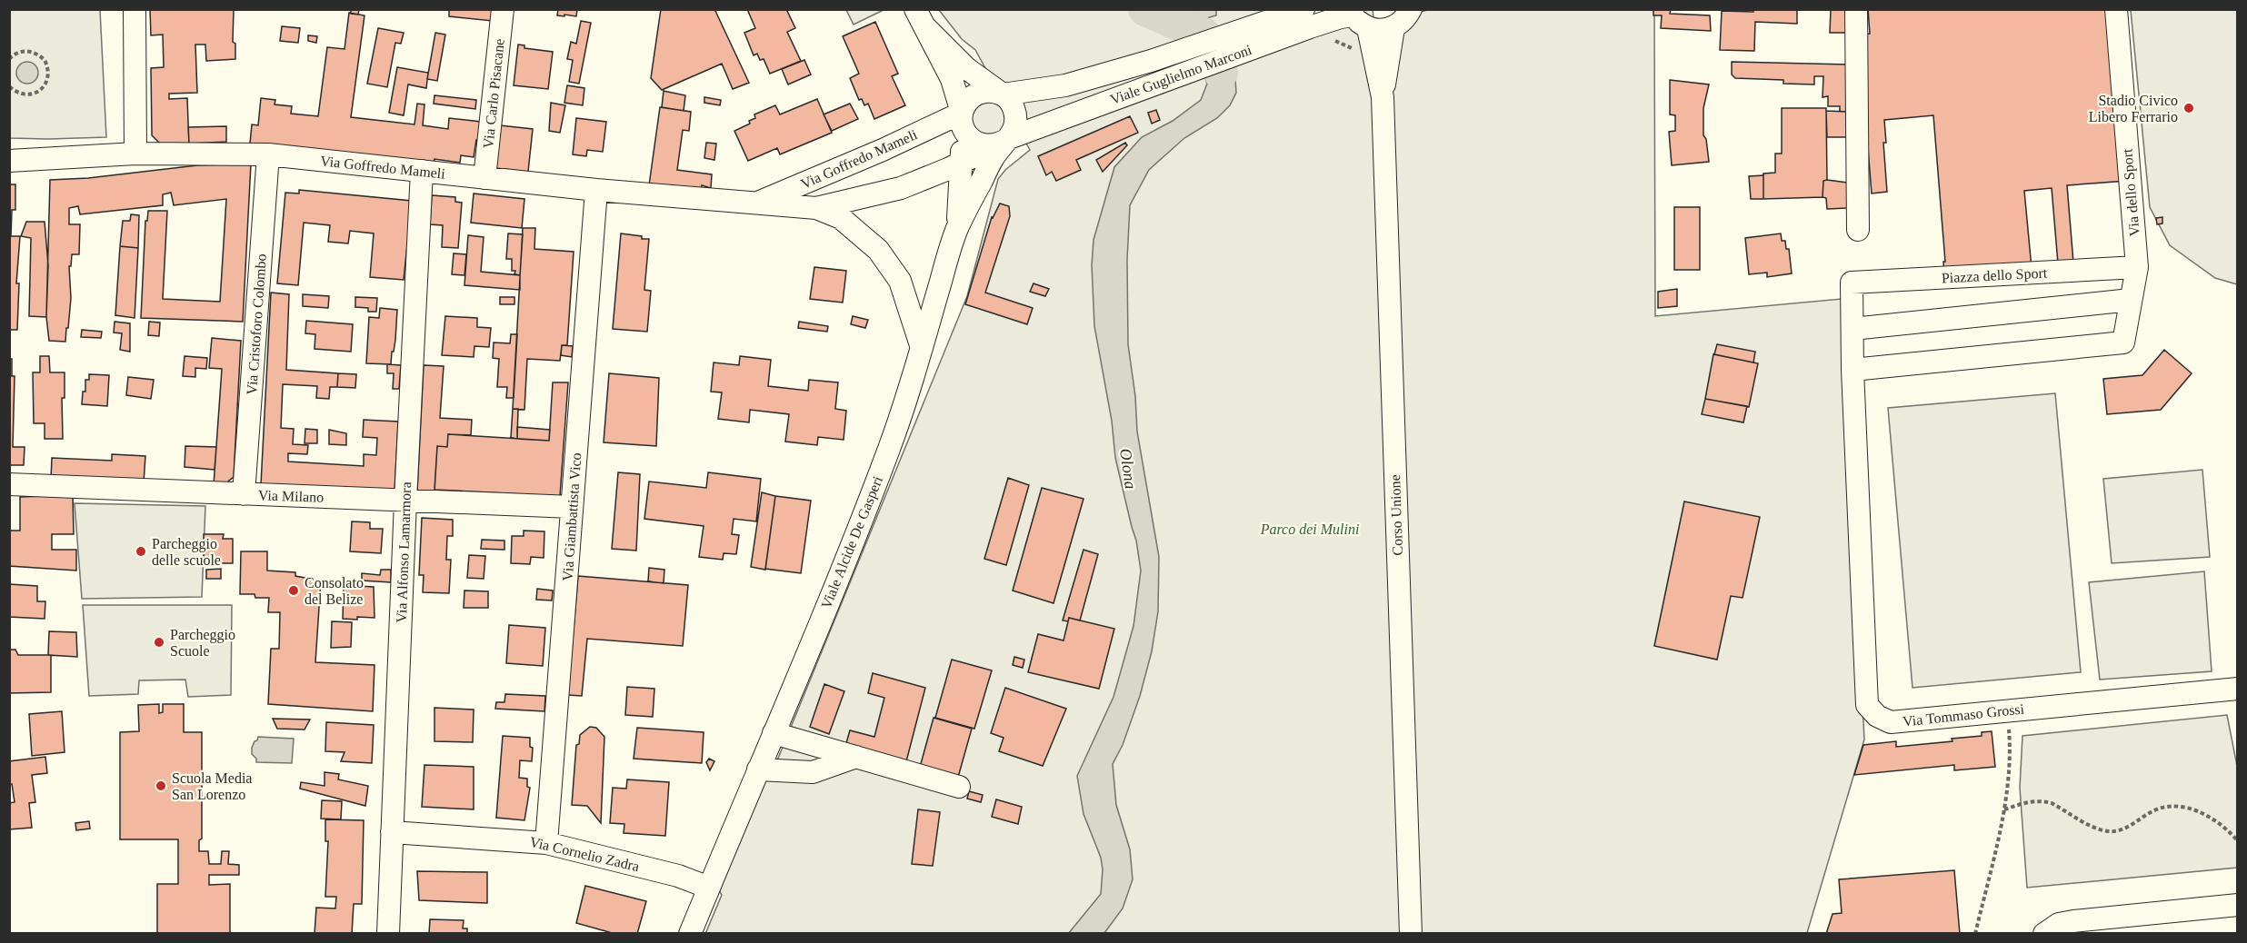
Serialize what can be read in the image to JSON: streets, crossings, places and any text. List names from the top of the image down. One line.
{"streets":{"street":["Viale Guglielmo Marconi","Via Carlo Pisacane","Via Goffredo Mameli","Via dello Sport","Piazza dello Sport","Via Cristoforo Colombo","Via Milano","Corso Unione","Via Giambattista Vico","Viale Alcide De Gasperi","Via Alfonso Lamarmora","Via Tommaso Grossi","Via Cornelio Zadra"]},"crossings":[["Viale Guglielmo Marconi","Via Goffredo Mameli"],["Viale Guglielmo Marconi","Corso Unione"],["Via Carlo Pisacane","Via Goffredo Mameli"],["Via Goffredo Mameli","Via Cristoforo Colombo"],["Via Goffredo Mameli","Via Giambattista Vico"],["Via Goffredo Mameli","Viale Alcide De Gasperi"],["Via Goffredo Mameli","Via Alfonso Lamarmora"],["Via dello Sport","Piazza dello Sport"],["Via dello Sport","Via Tommaso Grossi"],["Via Cristoforo Colombo","Via Milano"],["Via Milano","Via Giambattista Vico"],["Via Milano","Via Alfonso Lamarmora"],["Via Giambattista Vico","Via Cornelio Zadra"],["Viale Alcide De Gasperi","Via Cornelio Zadra"],["Via Alfonso Lamarmora","Via Cornelio Zadra"]],"water":["Olona"],"parks":["Parco dei Mulini"],"places":["Stadio Civico Libero Ferrario","Parcheggio delle scuole","Consolato del Belize","Parcheggio Scuole","Scuola Media San Lorenzo"]}
